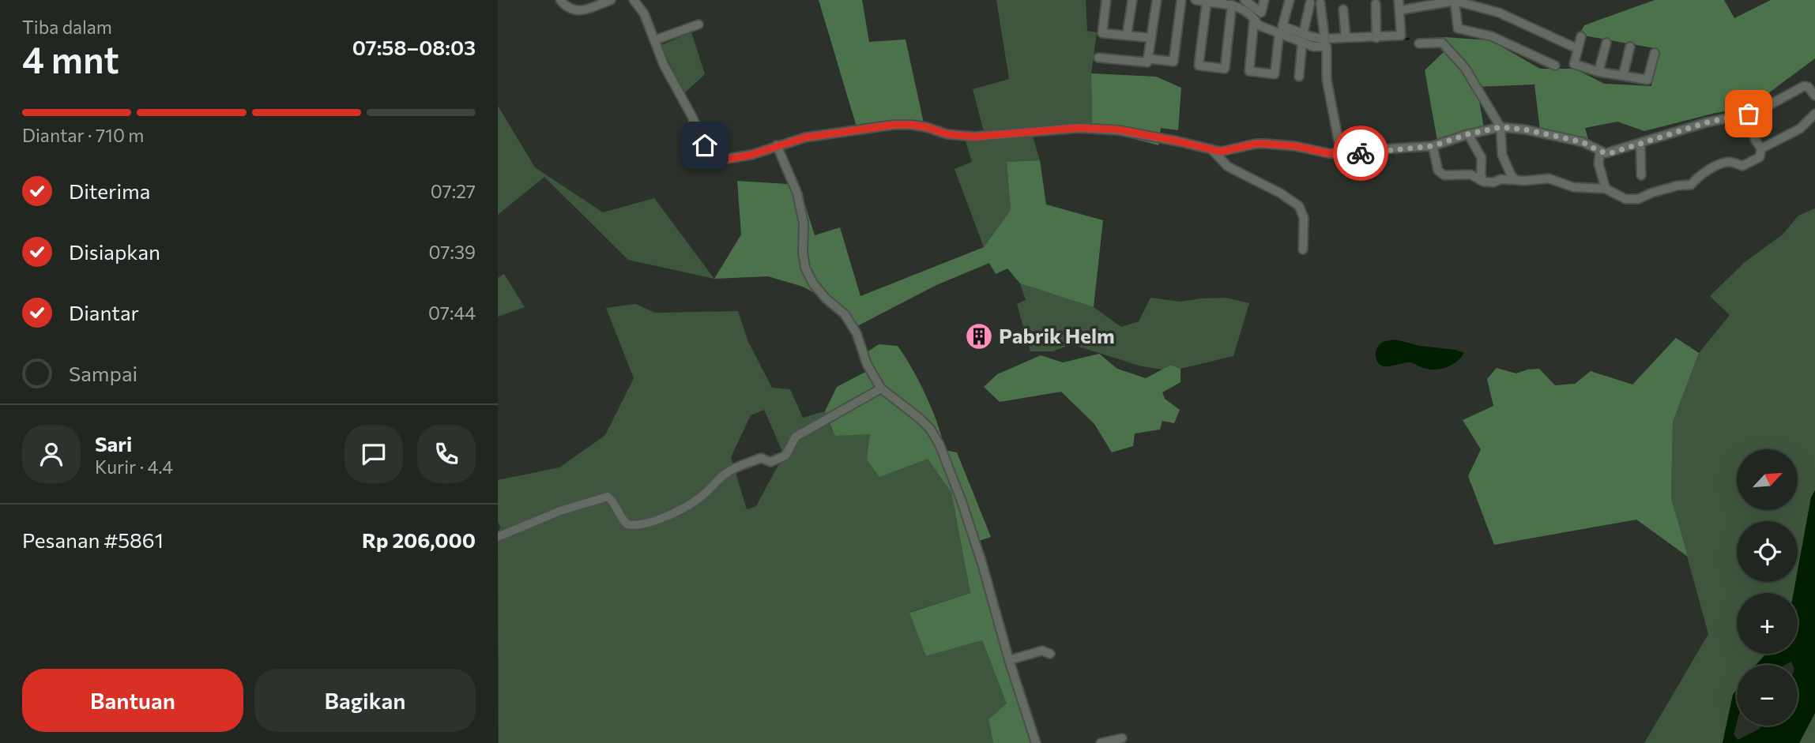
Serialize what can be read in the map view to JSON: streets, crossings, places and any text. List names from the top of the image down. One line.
{"places":{"building":["Pabrik Helm"]},"north":"top right","page":{"heading":["4 mnt","Tiba dalam","07:58–08:03"],"panel":["Sari","Kurir · 4.4","Pesanan #5861","Rp 206,000"],"bar":"Diantar · 710 m","list":[["Diterima","07:27"],["Disiapkan","07:39"],["Diantar","07:44"],"Sampai"],"map_buttons":["+","−"],"buttons":["Bantuan","Bagikan"]}}
